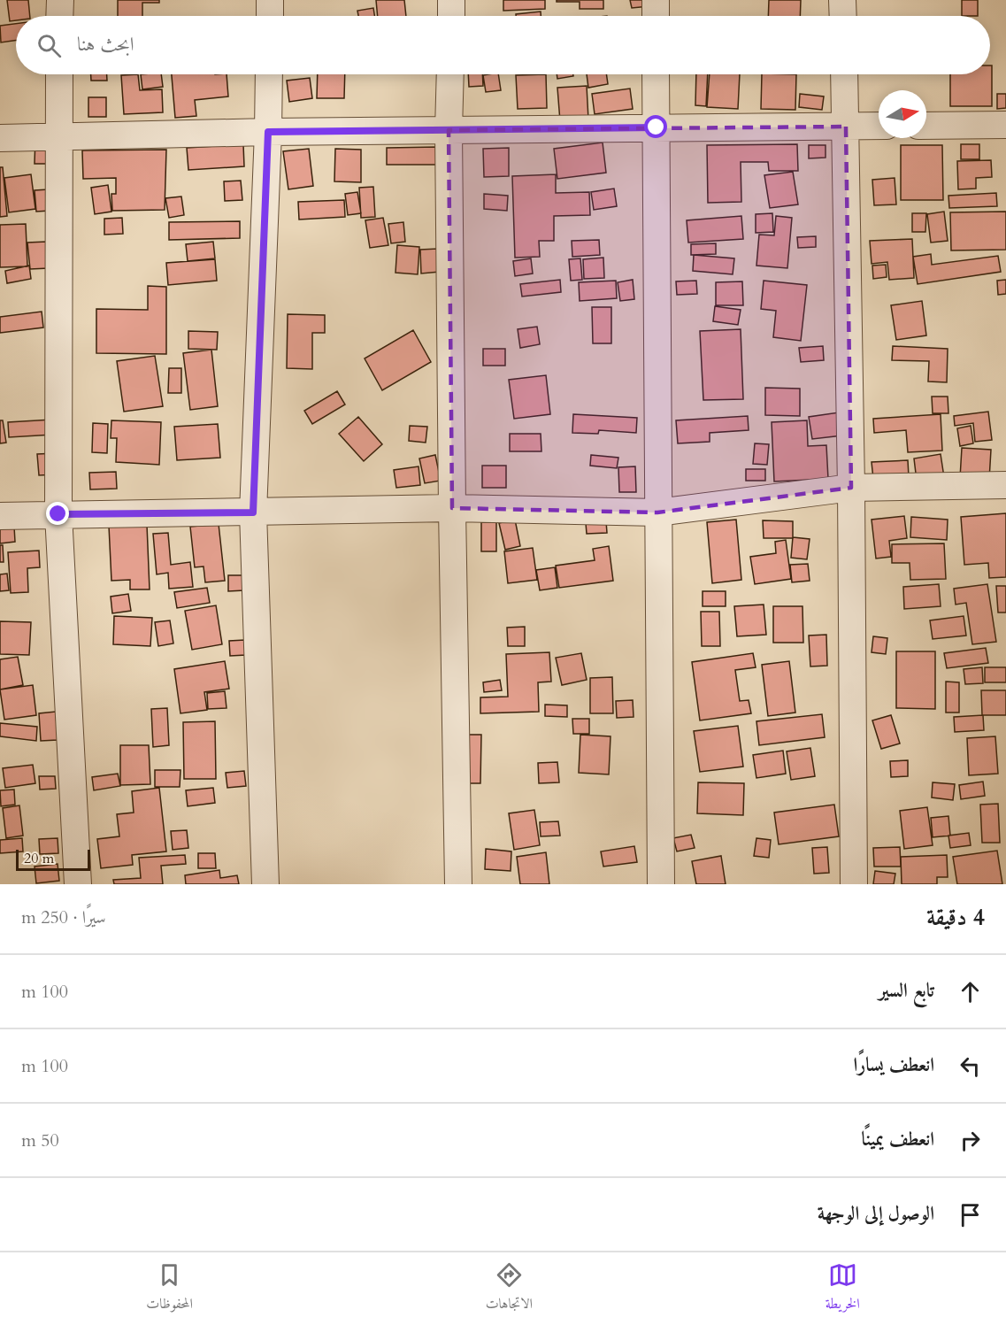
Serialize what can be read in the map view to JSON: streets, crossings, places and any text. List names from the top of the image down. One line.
{"scale_bar":"20 m","north":"right","page":{"search":"ابحث هنا","scale":"20 m","heading":["4 دقيقة","سيرًا · 250 m"],"list":[["تابع السير","100 m"],["انعطف يسارًا","100 m"],["انعطف يمينًا","50 m"],"الوصول إلى الوجهة"],"nav":["الخريطة","الاتجاهات","المحفوظات"]}}
